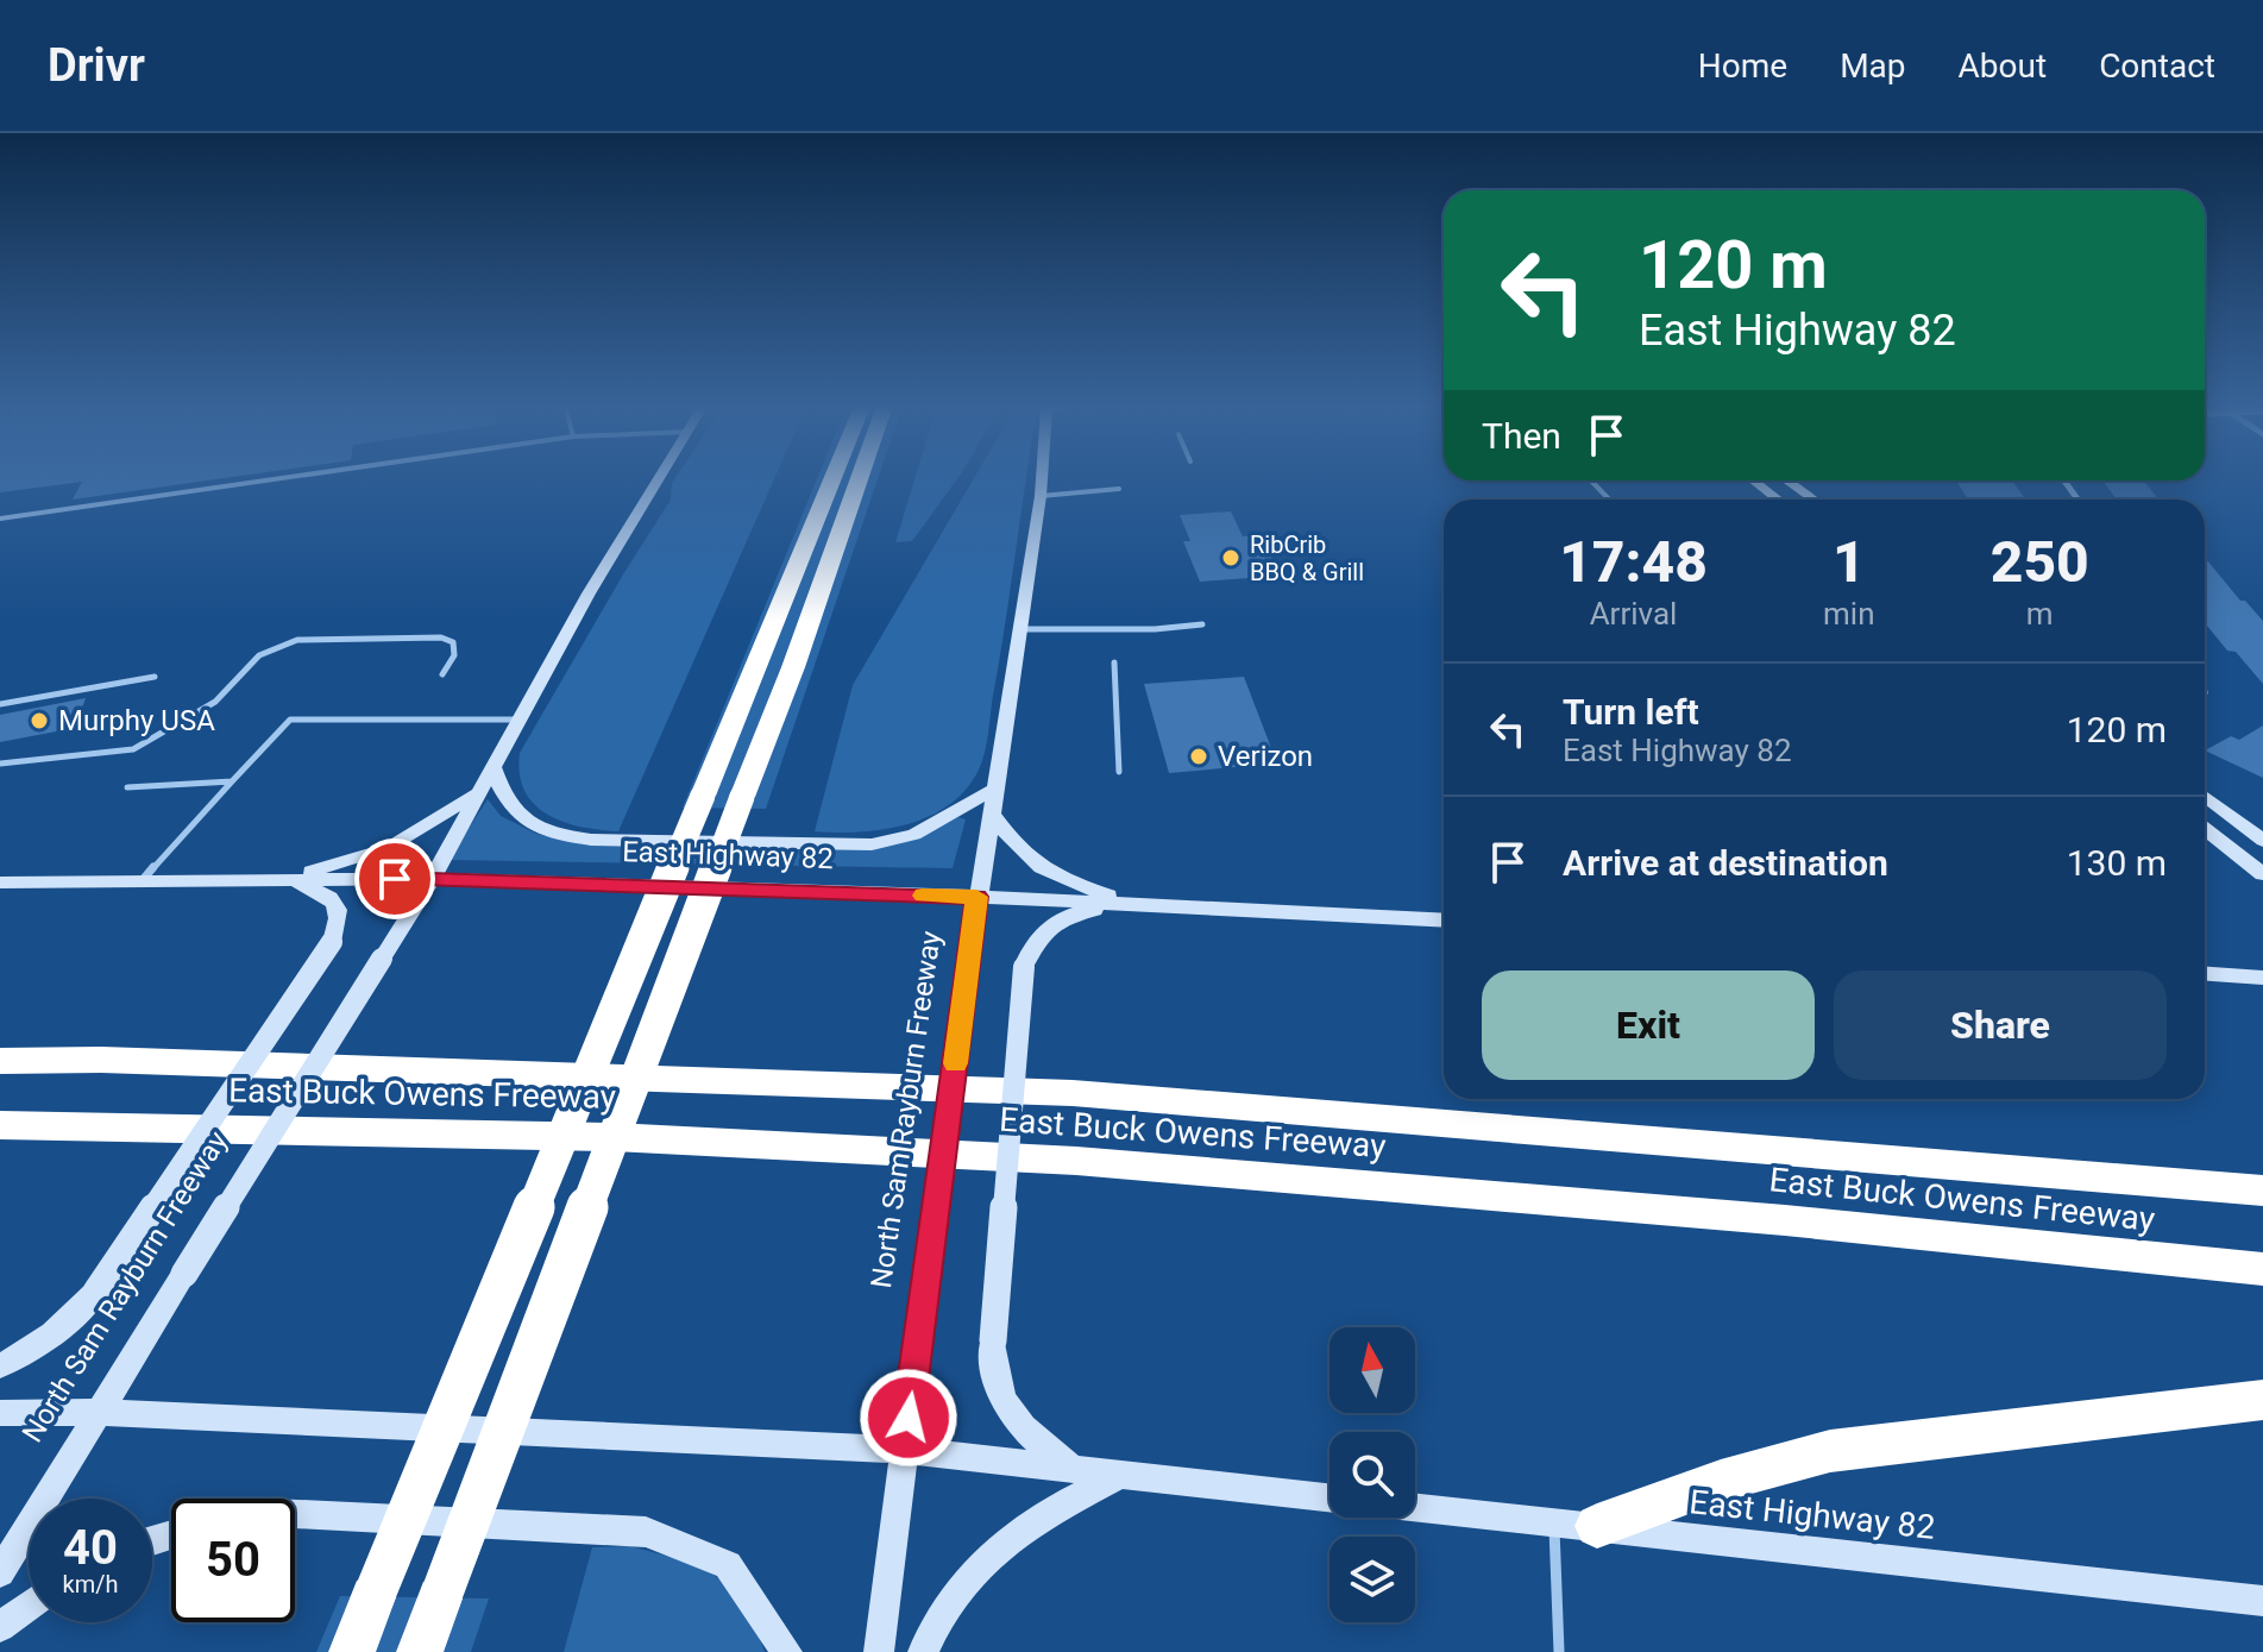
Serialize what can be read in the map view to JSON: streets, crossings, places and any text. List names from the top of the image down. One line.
{"streets":{"highway":["East Buck Owens Freeway"],"main road":["East Highway 82","North Sam Rayburn Freeway"]},"crossings":[["East Highway 82","North Sam Rayburn Freeway"]],"places":["RibCrib BBQ & Grill","Murphy USA","Verizon"],"north":"top","page":{"header":"Drivr","nav":["Home","Map","About","Contact"],"turn":["120 m","East Highway 82"],"then":"Then","eta":["17:48","Arrival","1","min","250","m"],"list":[{"name":"Turn left","note":"East Highway 82","value":"120 m"},{"name":"Arrive at destination","value":"130 m"}],"buttons":["Exit","Share"],"speed":"40 km/h","limit":"50"}}
